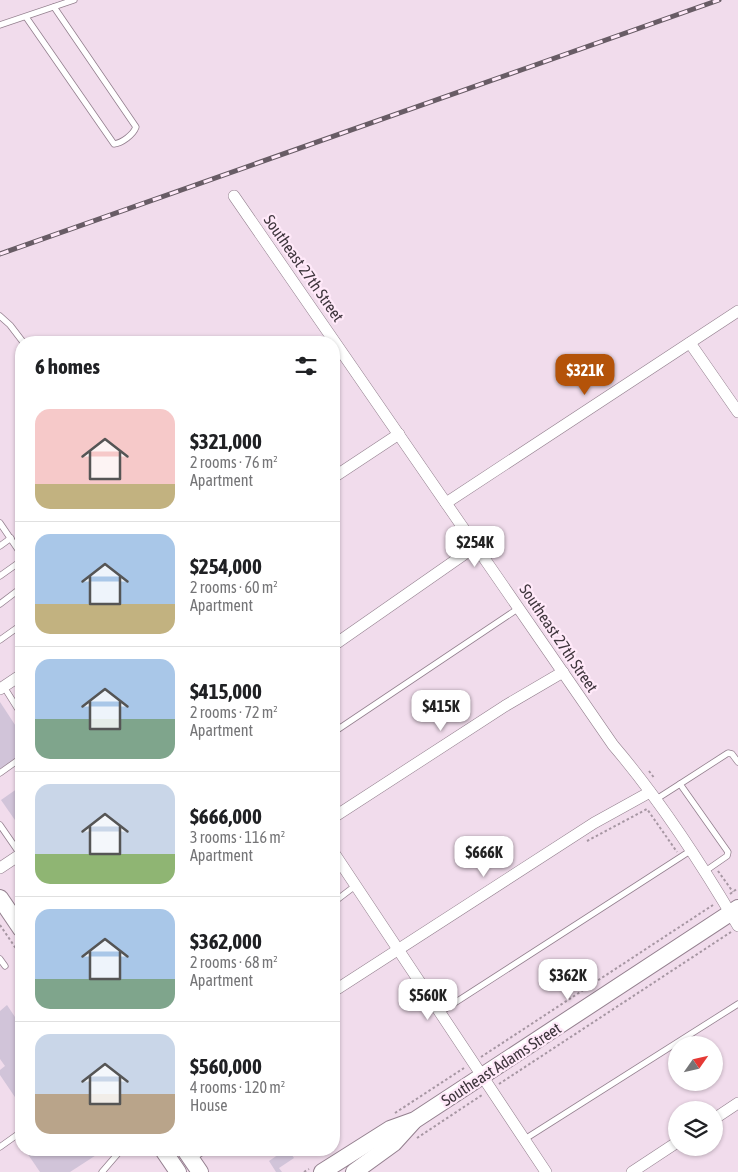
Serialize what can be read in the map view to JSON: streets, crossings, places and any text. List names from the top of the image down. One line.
{"streets":{"main road":["Southeast Adams Street"],"street":["Southeast 27th Street"]},"crossings":[["Southeast 27th Street","Southeast Adams Street"]],"north":"top right","page":{"heading":"6 homes","price":["$321K","$254K","$415K","$666K","$362K","$560K"],"list":[{"name":"$321,000","note":"2 rooms · 76 m² · Apartment"},{"name":"$254,000","note":"2 rooms · 60 m² · Apartment"},{"name":"$415,000","note":"2 rooms · 72 m² · Apartment"},{"name":"$666,000","note":"3 rooms · 116 m² · Apartment"},{"name":"$362,000","note":"2 rooms · 68 m² · Apartment"},{"name":"$560,000","note":"4 rooms · 120 m² · House"}]}}
